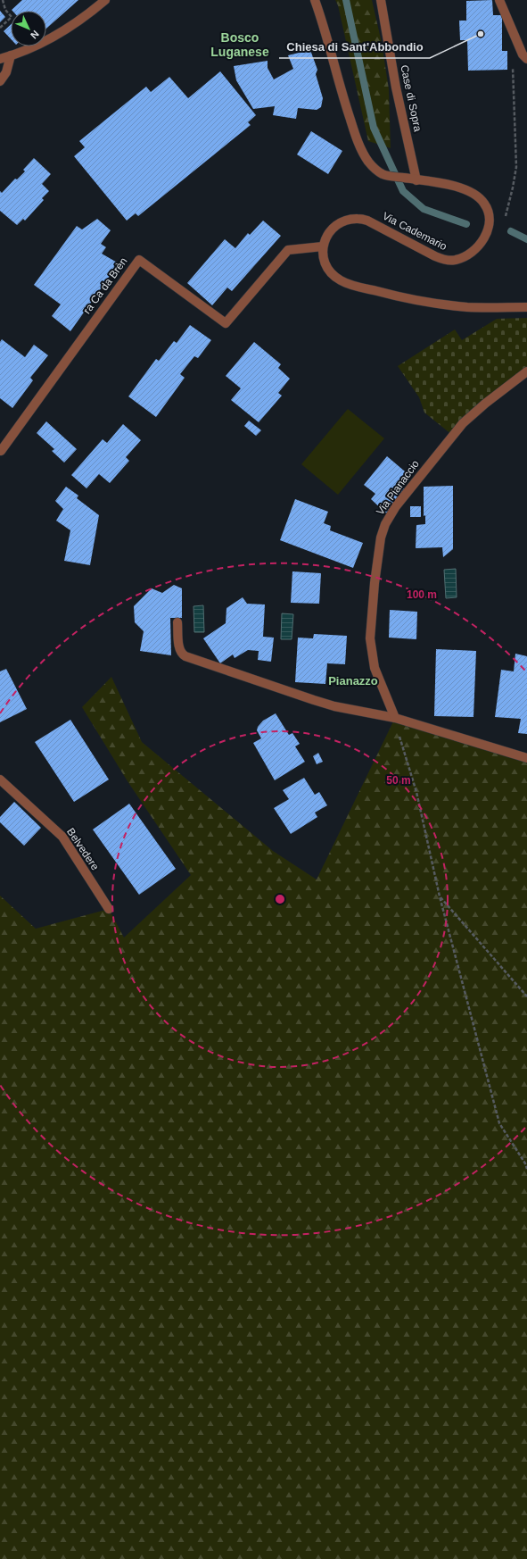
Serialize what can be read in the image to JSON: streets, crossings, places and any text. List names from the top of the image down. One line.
{"streets":{"street":["Case di Sopra","Via Cademario","ra Ca da Brèn","Via Pianaccio","Belvedere"]},"crossings":[["Case di Sopra","Via Cademario"],["Via Cademario","ra Ca da Brèn"]],"districts":["Bosco Luganese","Pianazzo"],"places":["Chiesa di Sant'Abbondio"],"north":"bottom right","rings":["100 m","50 m"]}
